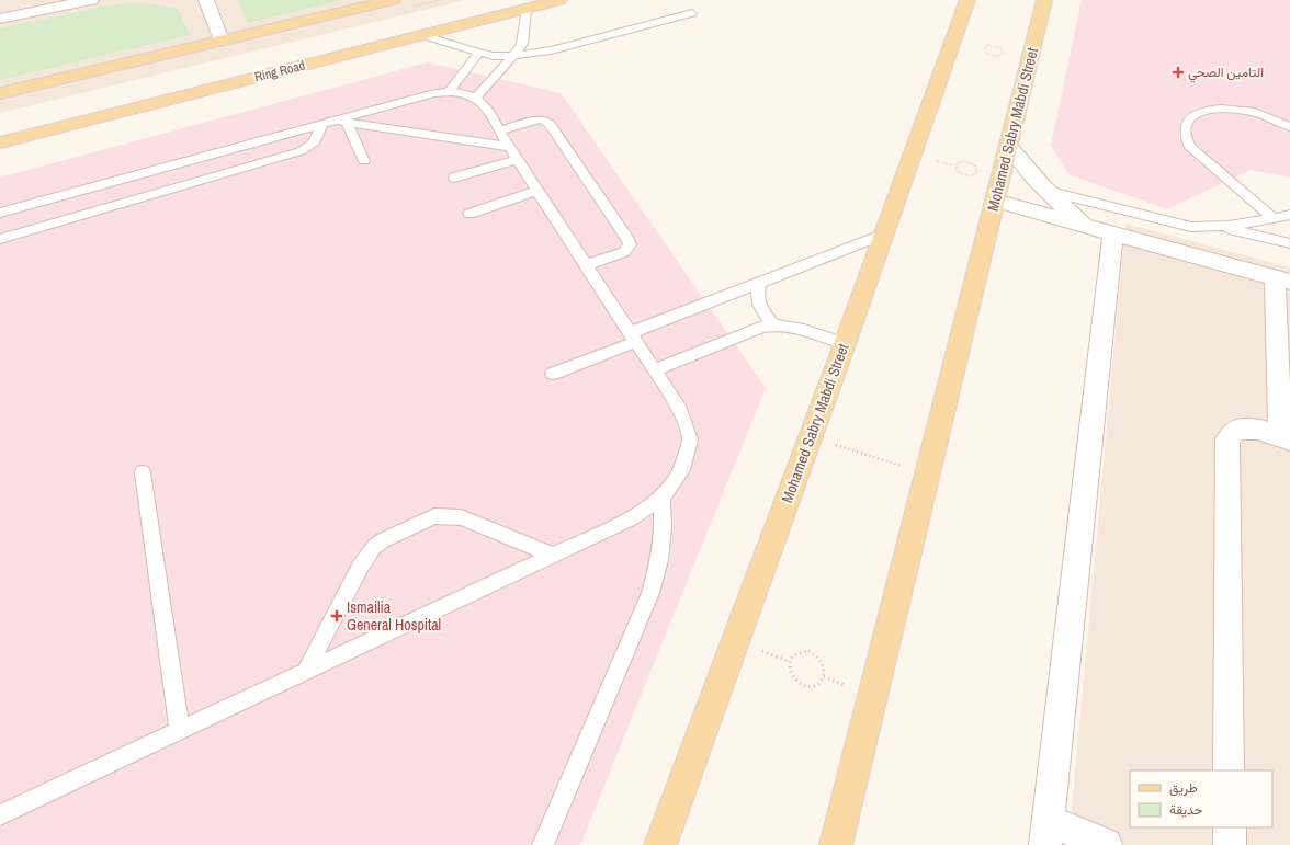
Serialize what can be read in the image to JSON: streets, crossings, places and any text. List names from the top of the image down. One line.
{"streets":{"main road":["Ring Road","Mohamed Sabry Mabdi Street"]},"places":{"health":["التامين الصحي","Ismailia General Hospital"]},"legend":["طريق","حديقة"]}
